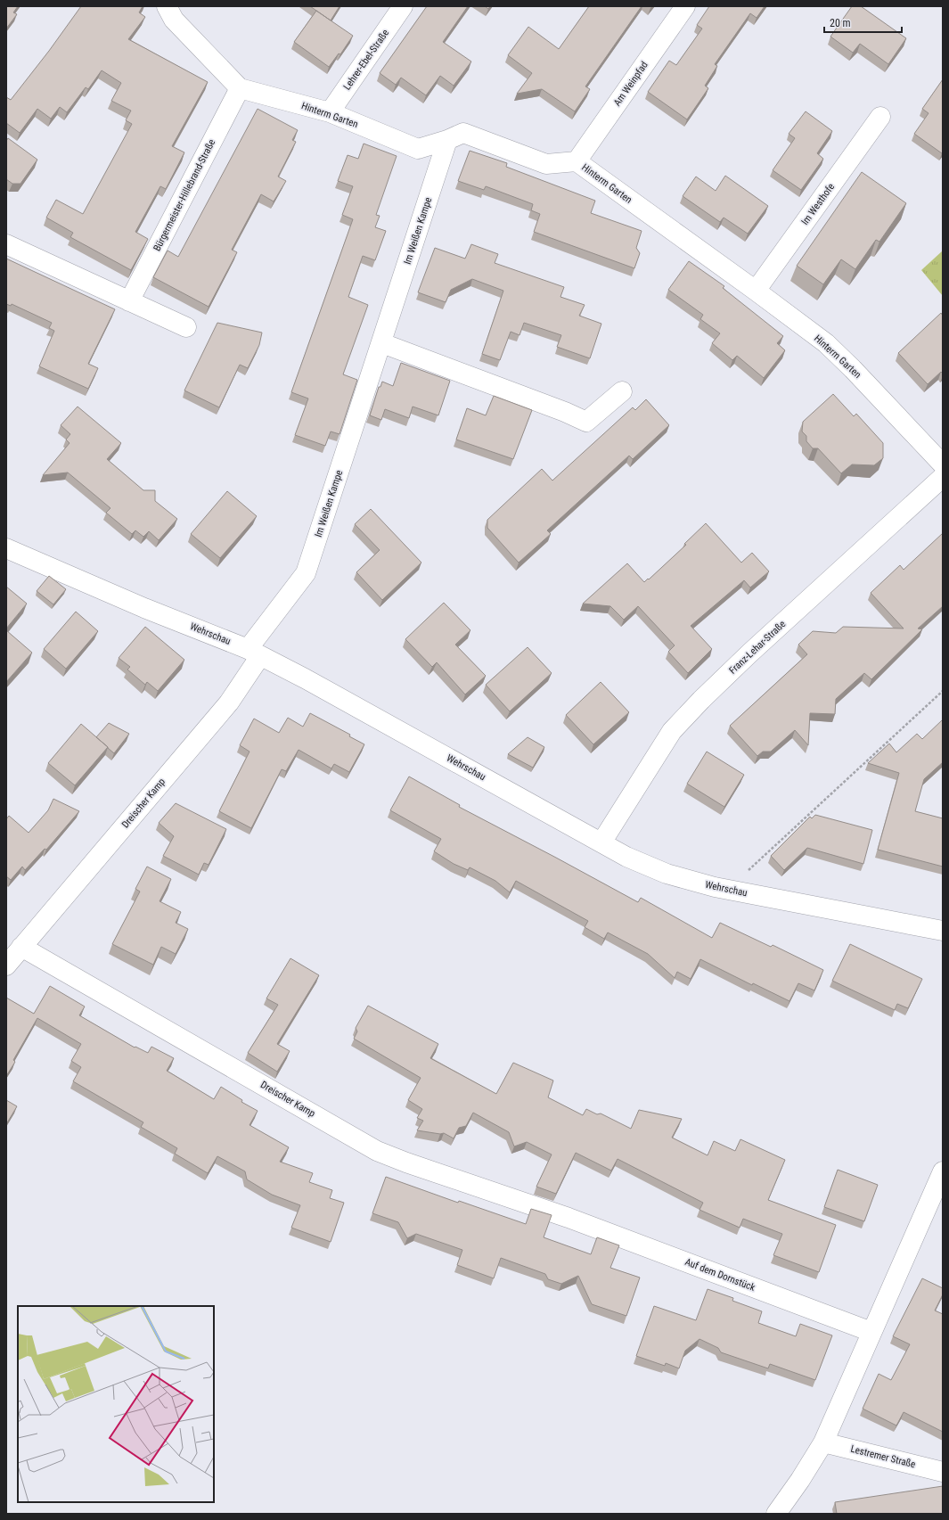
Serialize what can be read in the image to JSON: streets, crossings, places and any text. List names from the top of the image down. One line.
{"streets":{"street":["Lehrer-Ebel-Straße","Am Weinpfad","Hinterm Garten","Bürgermeister-Hillebrand-Straße","Im Westhofe","Im Weißen Kampe","Wehrschau","Franz-Lehar-Straße","Dreischer Kamp","Auf dem Dornstück","Lestremer Straße"]},"crossings":[["Lehrer-Ebel-Straße","Hinterm Garten"],["Am Weinpfad","Hinterm Garten"],["Hinterm Garten","Bürgermeister-Hillebrand-Straße"],["Hinterm Garten","Im Westhofe"],["Hinterm Garten","Im Weißen Kampe"],["Im Weißen Kampe","Wehrschau"],["Im Weißen Kampe","Dreischer Kamp"],["Wehrschau","Franz-Lehar-Straße"],["Wehrschau","Dreischer Kamp"],["Dreischer Kamp","Auf dem Dornstück"]],"scale_bar":"20 m"}
